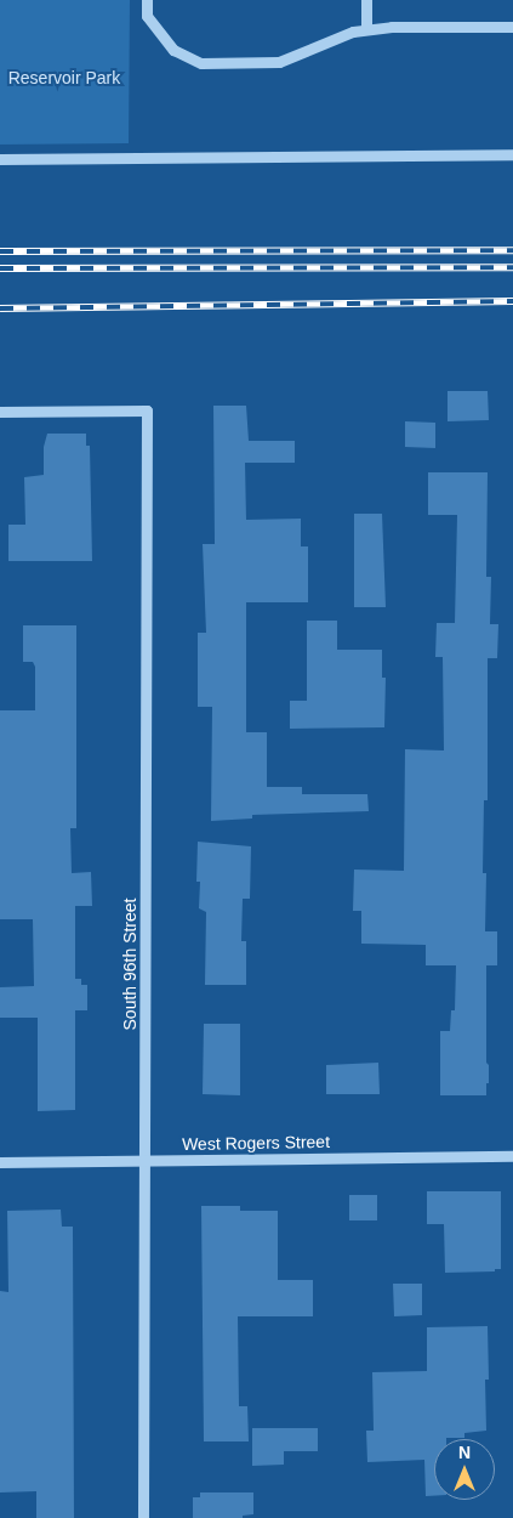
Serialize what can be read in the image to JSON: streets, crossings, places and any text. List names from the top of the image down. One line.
{"streets":{"street":["South 96th Street","West Rogers Street"]},"crossings":[["South 96th Street","West Rogers Street"]],"parks":["Reservoir Park"],"north":"top"}
